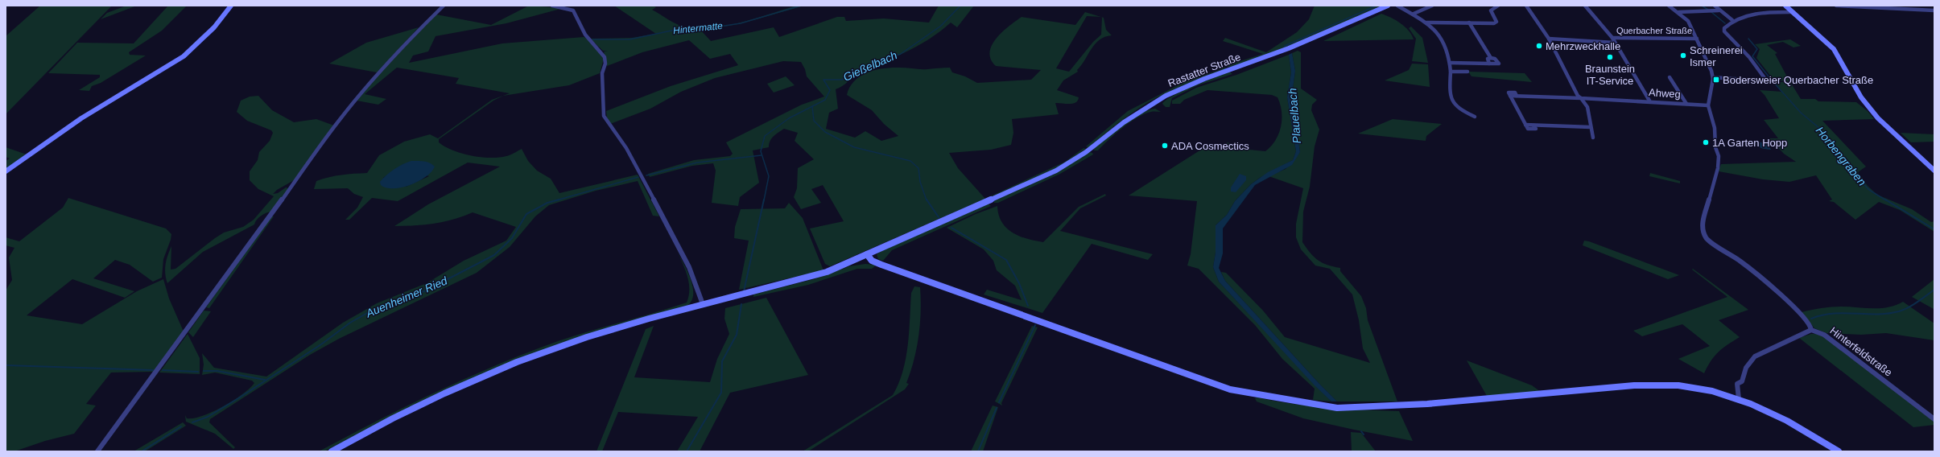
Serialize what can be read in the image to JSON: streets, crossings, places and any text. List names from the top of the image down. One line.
{"streets":{"main road":["Rastatter Straße"],"street":["Querbacher Straße","Ahweg","Hinterfeldstraße"]},"water":["Hintermatte","Gießelbach","Plauelbach","Horbengraben","Auenheimer Ried"],"places":{"other":["Mehrzweckhalle","Schreinerei Ismer","Braunstein IT-Service","1A Garten Hopp","ADA Cosmectics"],"transit":["Bodersweier Querbacher Straße"]}}
